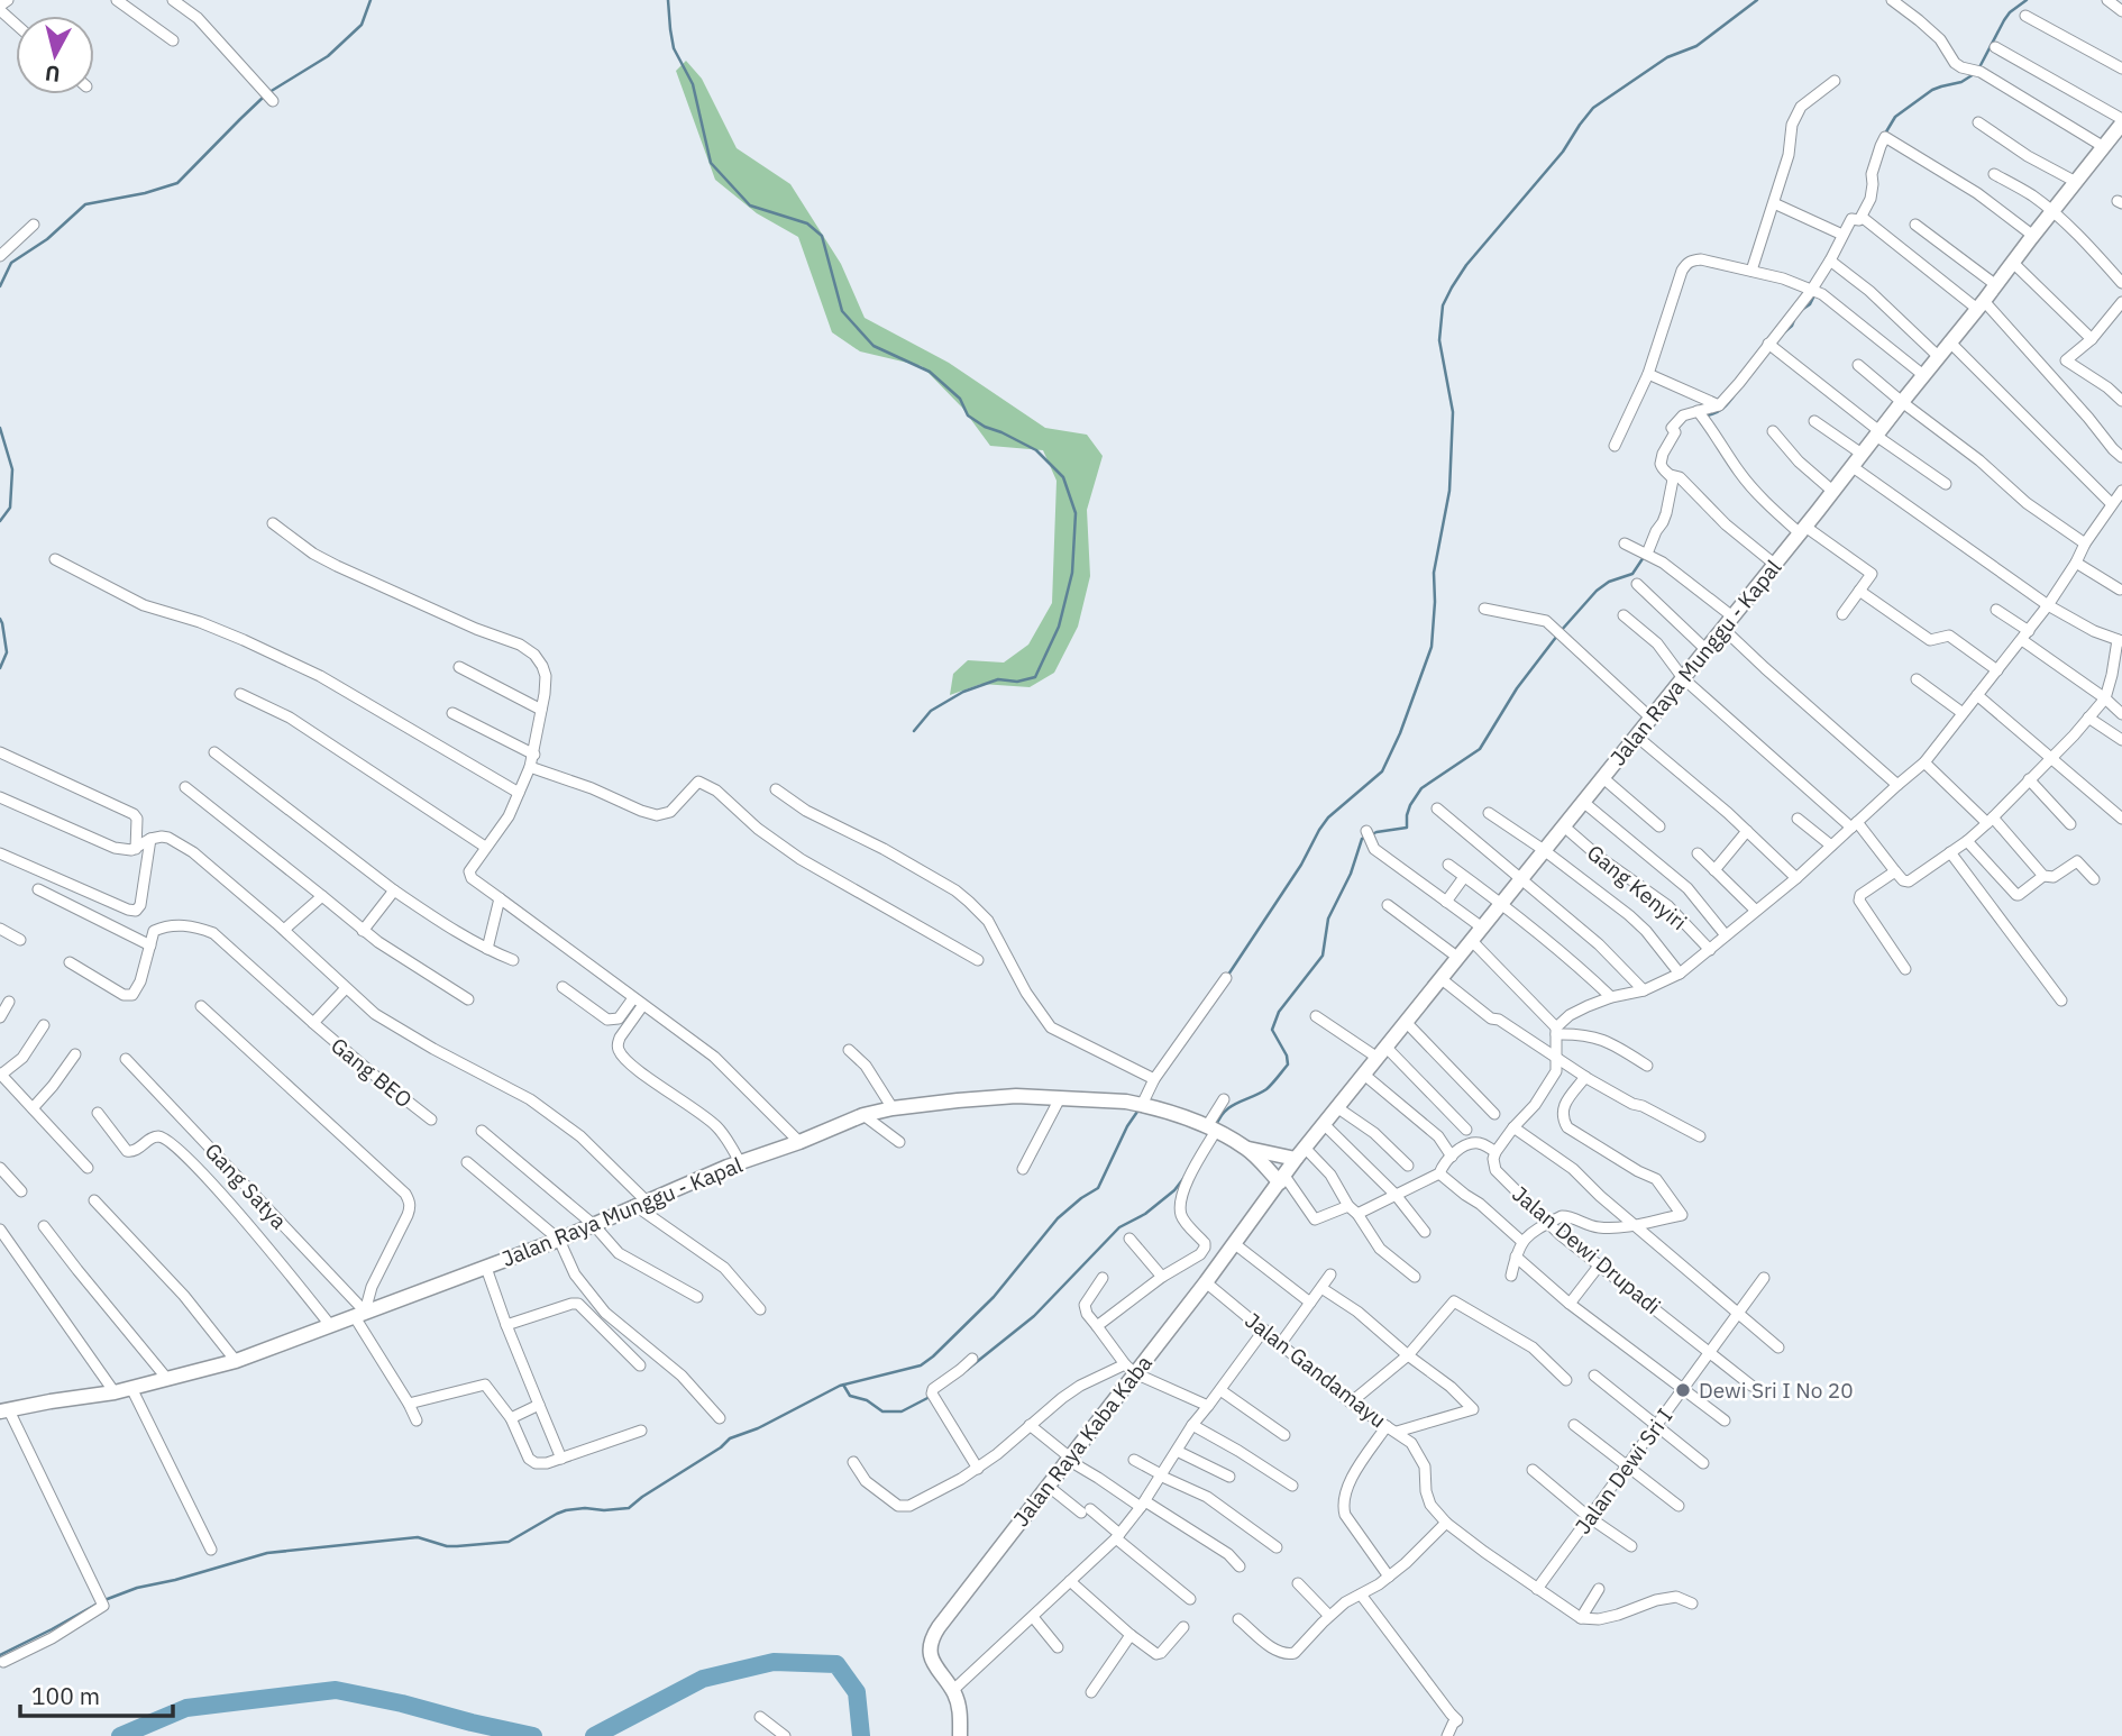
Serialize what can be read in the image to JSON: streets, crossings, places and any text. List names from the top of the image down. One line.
{"streets":{"street":["Jalan Raya Munggu - Kapal","Gang Kenyiri","Gang BEO","Gang Satya","Jalan Dewi Drupadi","Jalan Gandamayu","Jalan Raya Kaba Kaba","Jalan Dewi Sri I"]},"crossings":[["Jalan Raya Munggu - Kapal","Gang Kenyiri"],["Jalan Raya Munggu - Kapal","Gang Satya"],["Jalan Raya Munggu - Kapal","Jalan Raya Kaba Kaba"],["Jalan Dewi Drupadi","Jalan Dewi Sri I"],["Jalan Gandamayu","Jalan Raya Kaba Kaba"],["Jalan Gandamayu","Jalan Dewi Sri I"]],"places":["Dewi Sri I No 20"],"scale_bar":"100 m","north":"bottom"}
